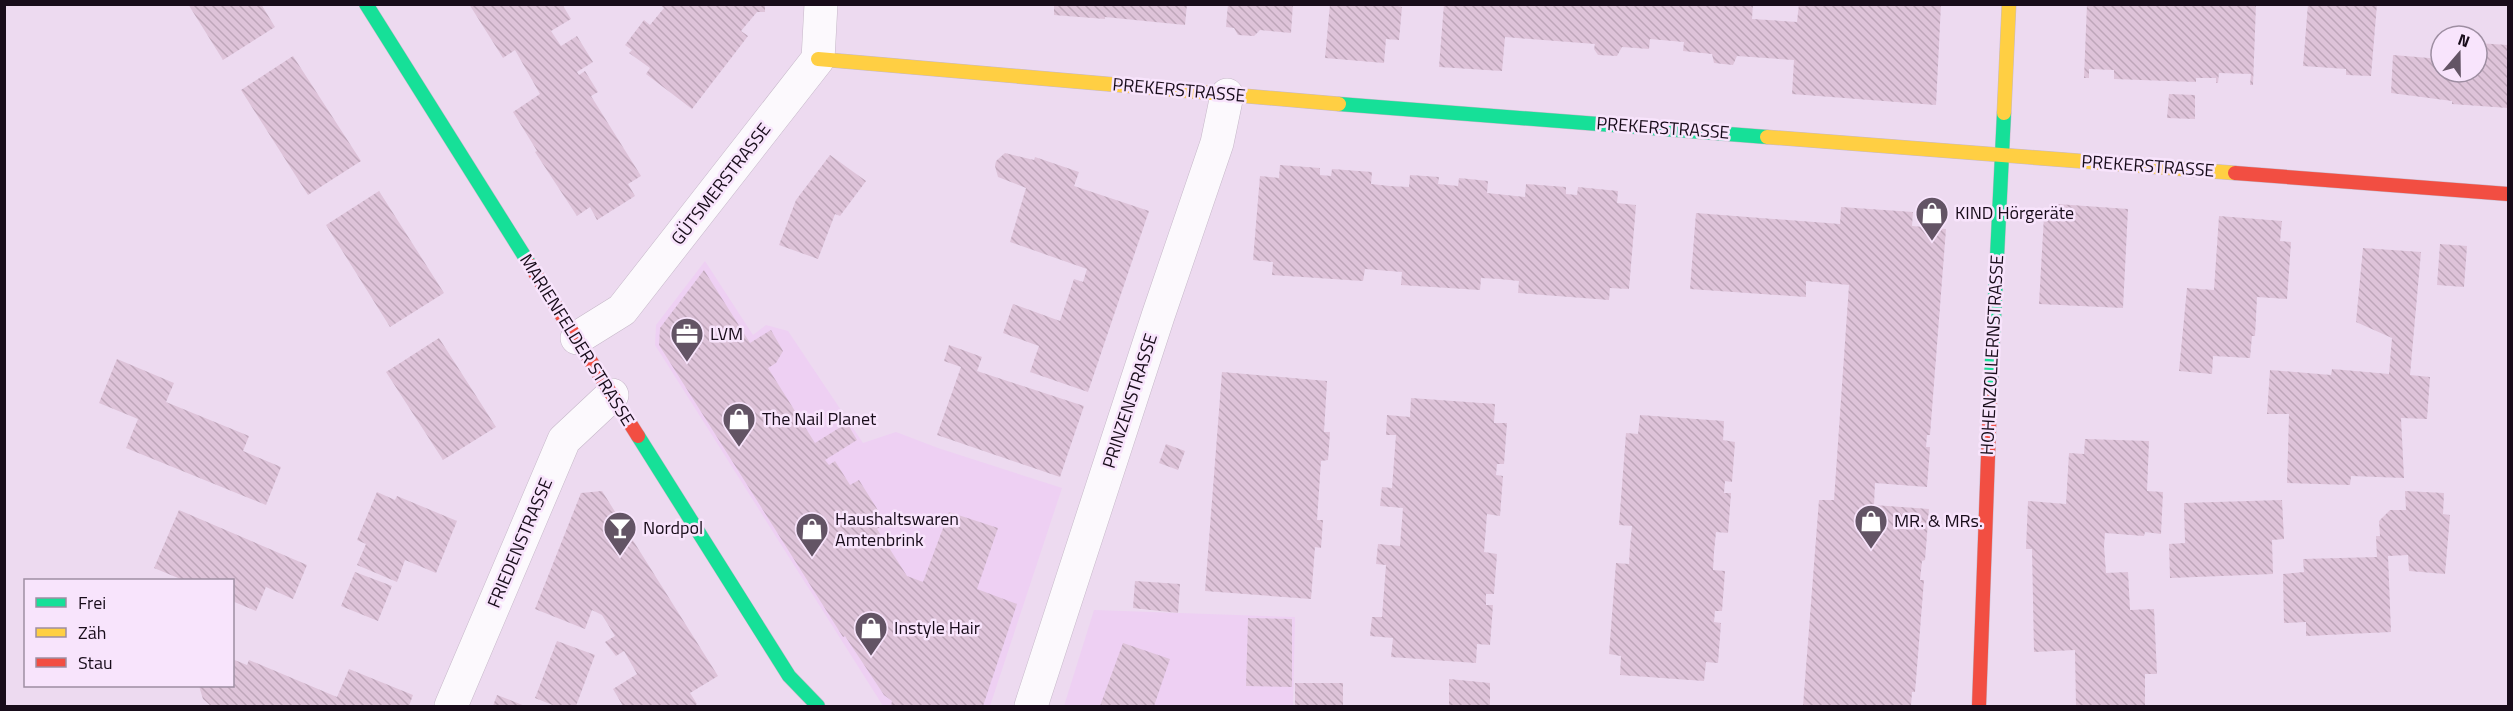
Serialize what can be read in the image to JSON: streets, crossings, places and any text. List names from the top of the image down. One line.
{"streets":{"street":["PREKERSTRASSE","GÜTSMERSTRASSE","MARIENFELDER STRASSE","HOHENZOLLERNSTRASSE","PRINZENSTRASSE","FRIEDENSTRASSE"]},"crossings":[["PREKERSTRASSE","GÜTSMERSTRASSE"],["PREKERSTRASSE","HOHENZOLLERNSTRASSE"],["PREKERSTRASSE","PRINZENSTRASSE"],["GÜTSMERSTRASSE","MARIENFELDER STRASSE"],["MARIENFELDER STRASSE","FRIEDENSTRASSE"]],"places":{"shop":["KIND Hörgeräte","The Nail Planet","MR. & MRs.","Haushaltswaren Amtenbrink","Instyle Hair"],"office":["LVM"],"bar":["Nordpol"]},"legend":["Frei","Zäh","Stau"],"north":"top"}
